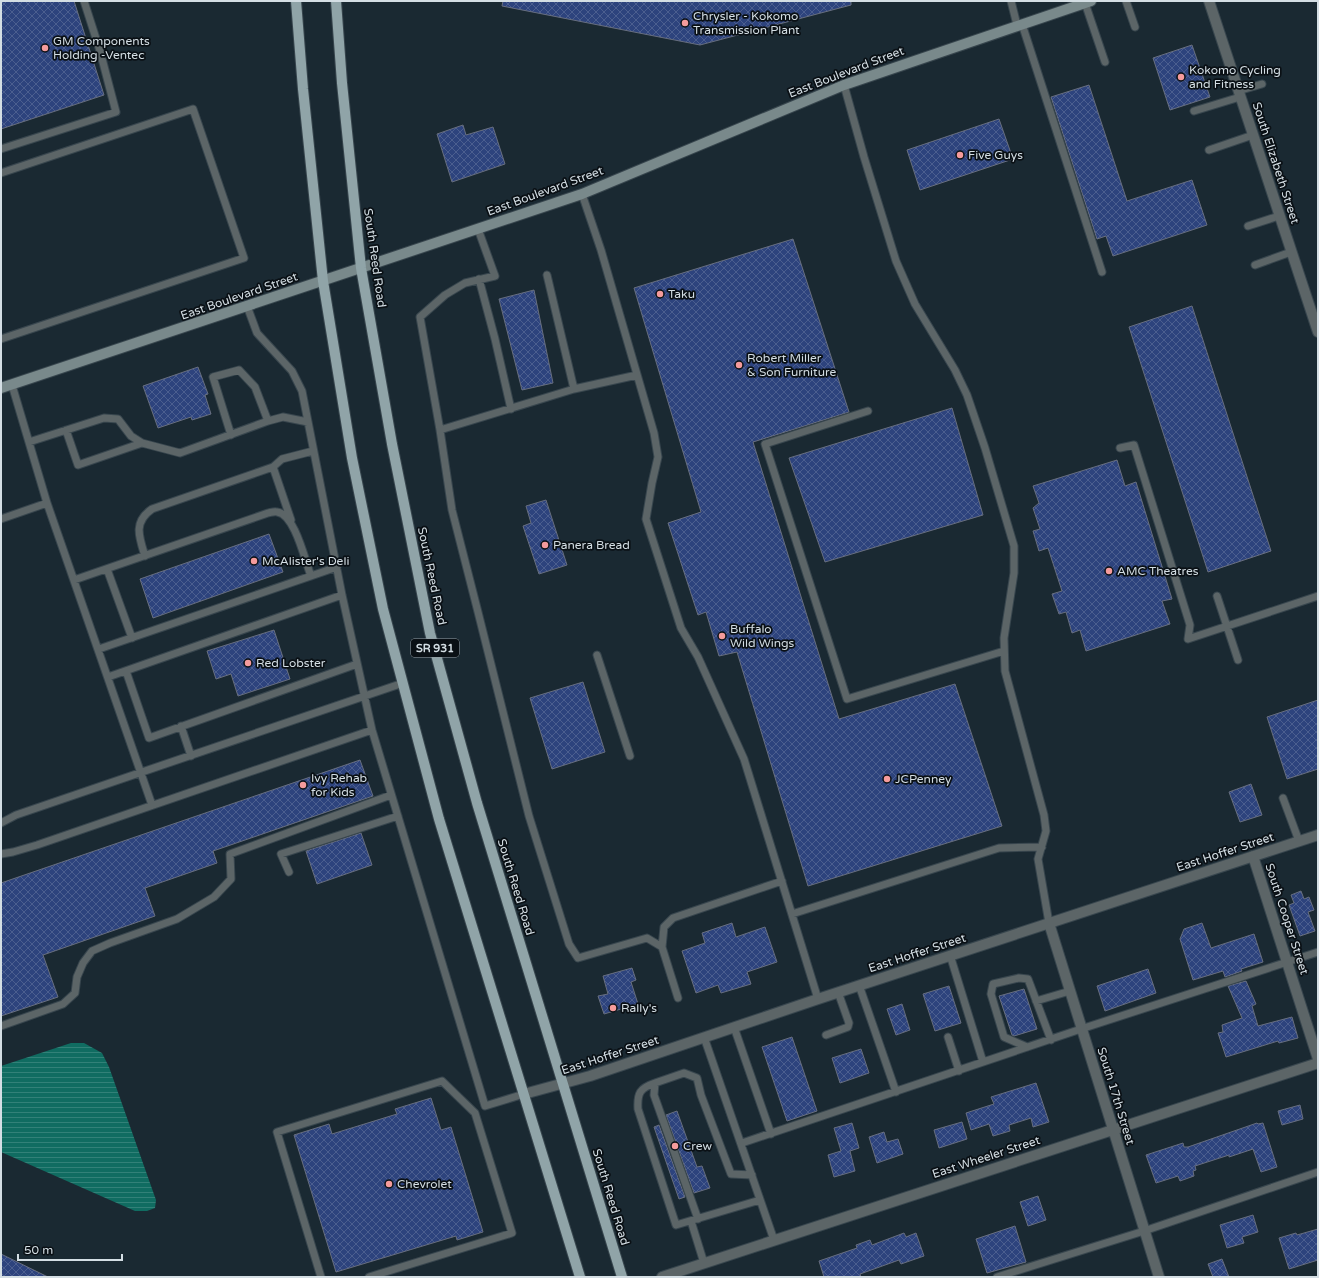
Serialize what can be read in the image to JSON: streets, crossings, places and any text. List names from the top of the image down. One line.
{"streets":{"main road":["East Boulevard Street","South Reed Road","SR 931"],"street":["South Elizabeth Street","East Hoffer Street","South Cooper Street","South 17th Street","East Wheeler Street"]},"crossings":[["East Boulevard Street","South Reed Road"],["East Boulevard Street","SR 931"],["South Reed Road","East Hoffer Street"],["SR 931","East Hoffer Street"],["East Hoffer Street","South Cooper Street"],["East Hoffer Street","South 17th Street"],["South 17th Street","East Wheeler Street"]],"places":["Chrysler - Kokomo Transmission Plant","GM Components Holding -Ventec","Kokomo Cycling and Fitness","Five Guys","Taku","Robert Miller & Son Furniture","Panera Bread","McAlister's Deli","AMC Theatres","Buffalo Wild Wings","Red Lobster","JCPenney","Ivy Rehab for Kids","Rally's","Crew","Chevrolet"],"scale_bar":"50 m"}
